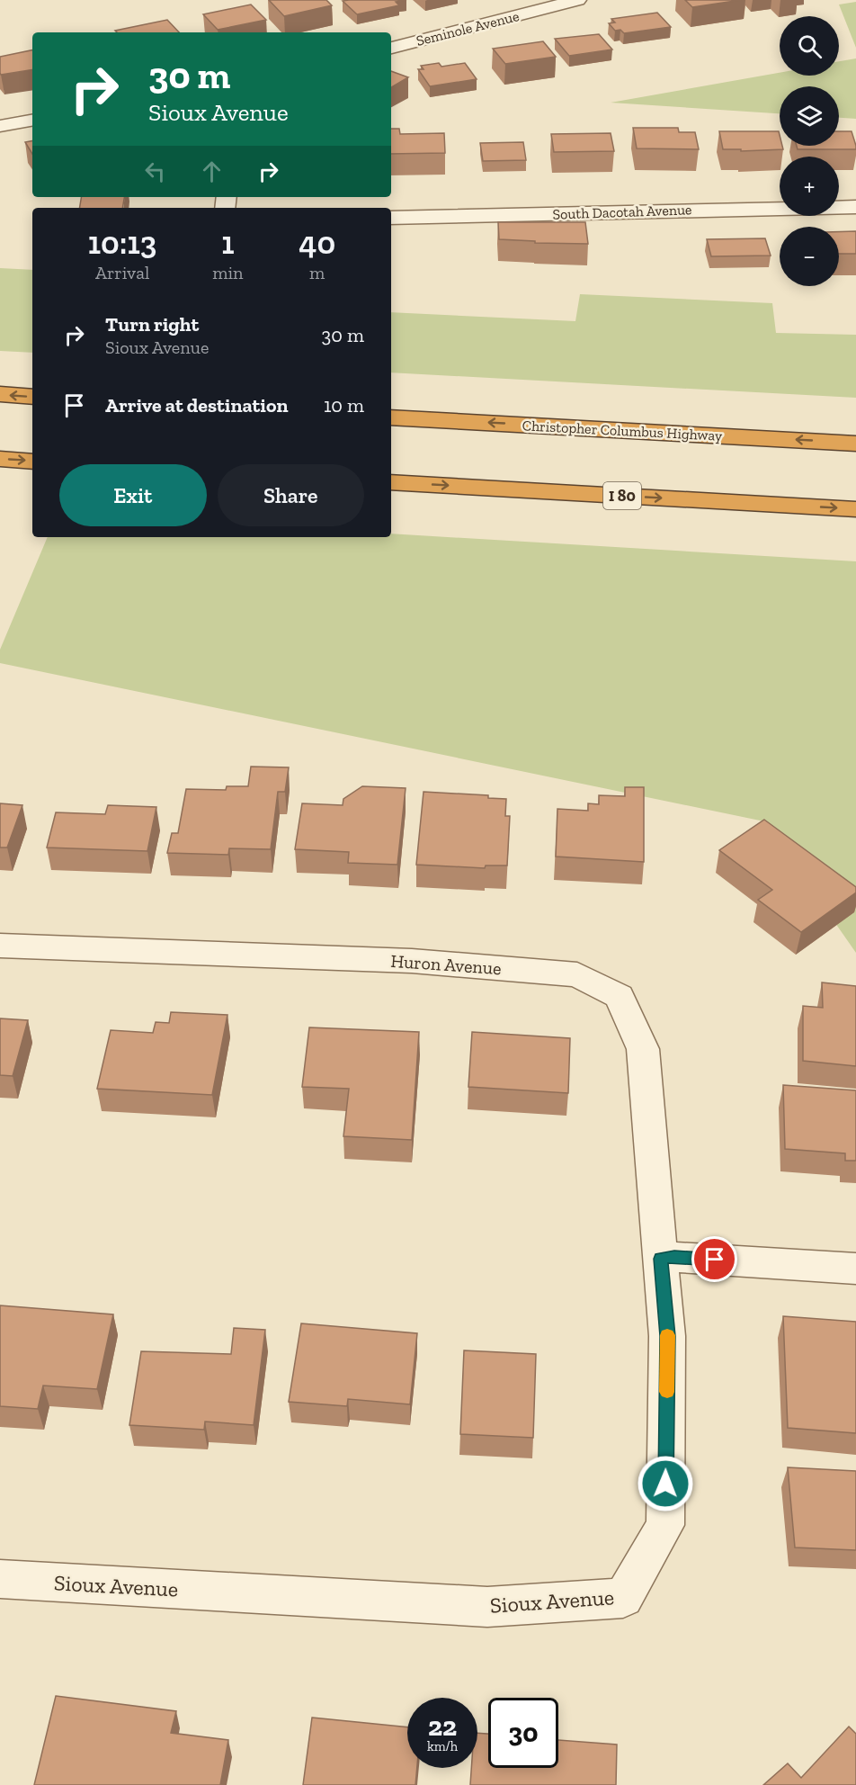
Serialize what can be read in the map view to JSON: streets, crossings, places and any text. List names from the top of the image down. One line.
{"streets":{"highway":["Christopher Columbus Highway","I 80"],"street":["Seminole Avenue","South Dacotah Avenue","Huron Avenue","Sioux Avenue"]},"crossings":[["Huron Avenue","Sioux Avenue"]],"page":{"map_buttons":["+","−"],"turn":["30 m","Sioux Avenue"],"eta":["10:13","Arrival","1","min","40","m"],"list":[{"name":"Turn right","note":"Sioux Avenue","value":"30 m"},{"name":"Arrive at destination","value":"10 m"}],"buttons":["Exit","Share"],"speed":"22 km/h","limit":"30"}}
